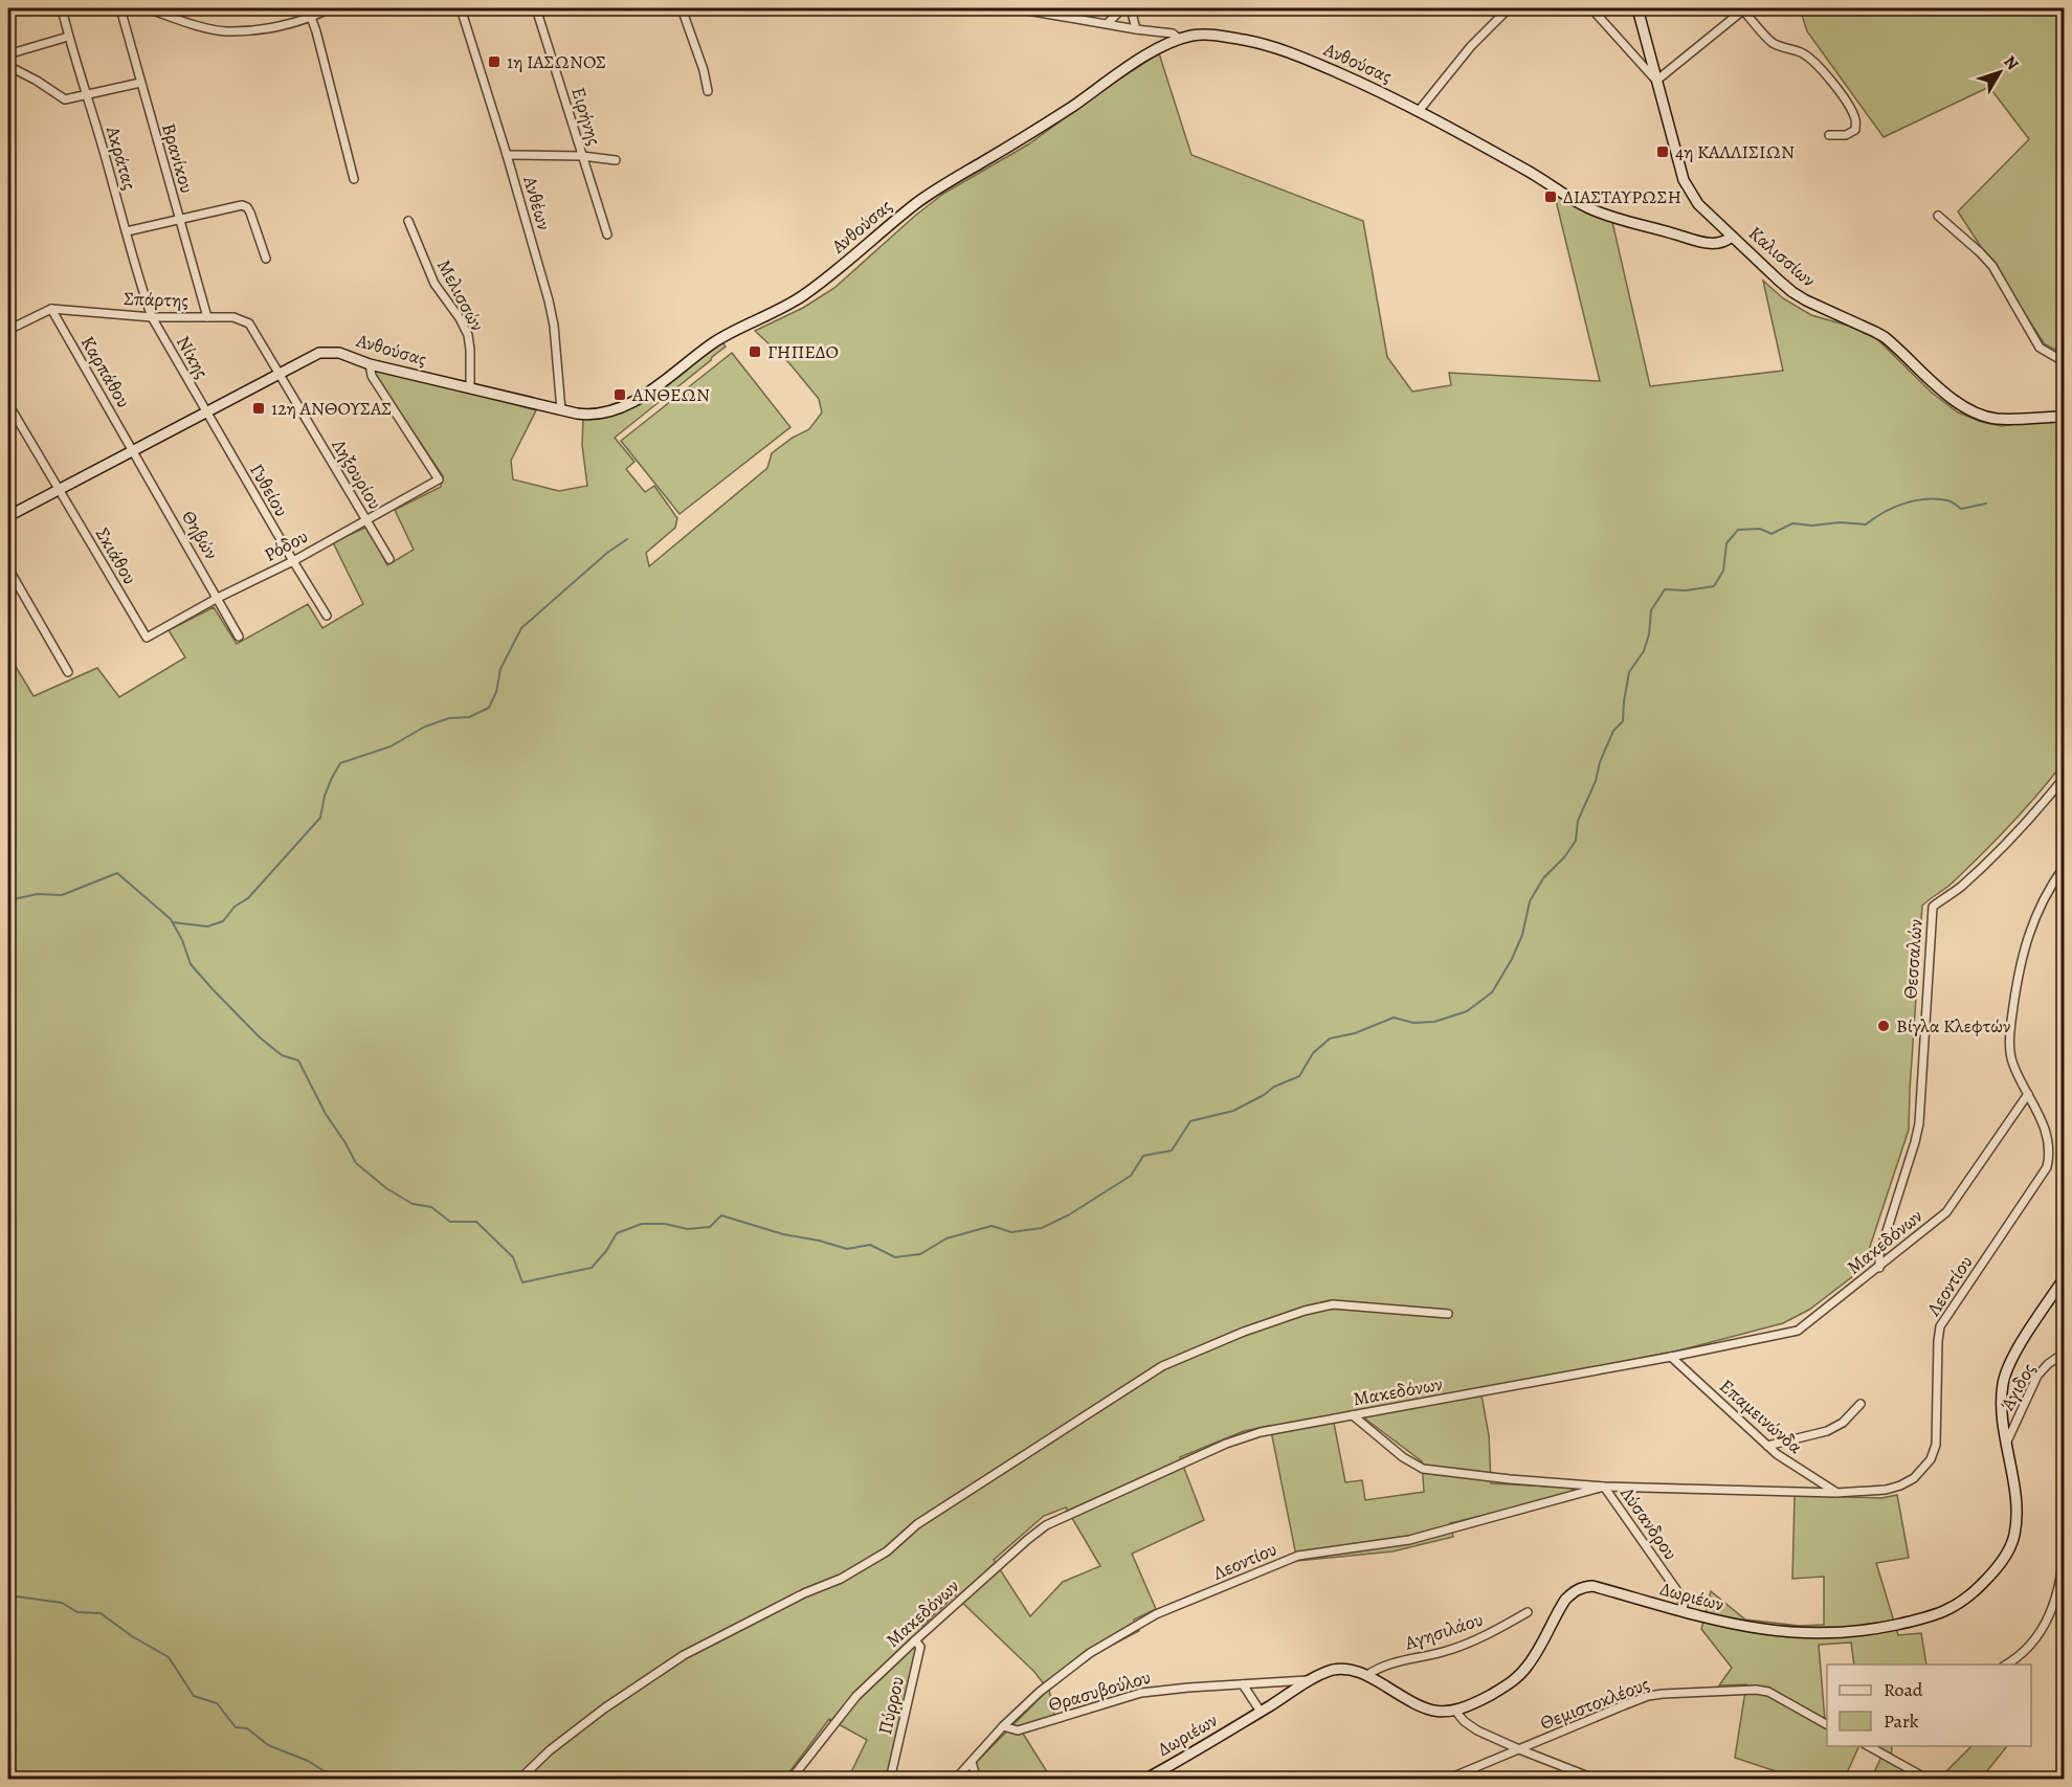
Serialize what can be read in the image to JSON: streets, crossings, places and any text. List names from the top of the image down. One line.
{"streets":{"street":["Ανθούσας","Ειρήνης","Ακράτας","Βρανίκου","Ανθέων","Καλισσίων","Μελισσών","Σπάρτης","Νίκης","Καρπάθου","Ληξουρίου","Γυθείου","Θηβών","Ρόδου","Σκιάθου","Θεσσαλών","Μακεδόνων","Λεοντίου","Άγιδος","Επαμεινώνδα","Λύσανδρου","Δωριέων","Αγησιλάου","Θρασυβούλου","Θεμιστοκλέους","Πύρρου"]},"crossings":[["Ανθούσας","Ανθέων"],["Ανθούσας","Καλισσίων"],["Ανθούσας","Μελισσών"],["Ανθούσας","Σπάρτης"],["Ανθούσας","Νίκης"],["Ανθούσας","Καρπάθου"],["Ανθούσας","Ληξουρίου"],["Ανθούσας","Γυθείου"],["Ανθούσας","Θηβών"],["Ανθούσας","Ρόδου"],["Ανθούσας","Σκιάθου"],["Ακράτας","Σπάρτης"],["Ακράτας","Νίκης"],["Βρανίκου","Σπάρτης"],["Σπάρτης","Νίκης"],["Σπάρτης","Καρπάθου"],["Σπάρτης","Ληξουρίου"],["Νίκης","Γυθείου"],["Καρπάθου","Θηβών"],["Ληξουρίου","Ρόδου"],["Γυθείου","Ρόδου"],["Θηβών","Ρόδου"],["Ρόδου","Σκιάθου"],["Θεσσαλών","Μακεδόνων"],["Μακεδόνων","Λεοντίου"],["Μακεδόνων","Επαμεινώνδα"],["Μακεδόνων","Πύρρου"],["Λεοντίου","Επαμεινώνδα"],["Λεοντίου","Λύσανδρου"],["Λεοντίου","Θρασυβούλου"],["Άγιδος","Δωριέων"],["Λύσανδρου","Δωριέων"],["Δωριέων","Αγησιλάου"],["Δωριέων","Θρασυβούλου"]],"places":{"transit":["1η ΙΑΣΩΝΟΣ","4η ΚΑΛΛΙΣΙΩΝ","ΔΙΑΣΤΑΥΡΩΣΗ","ΓΗΠΕΔΟ","ΑΝΘΕΩΝ","12η ΑΝΘΟΥΣΑΣ"],"other":["Βίγλα Κλεφτών"]},"legend":["Road","Park"],"north":"top right"}
